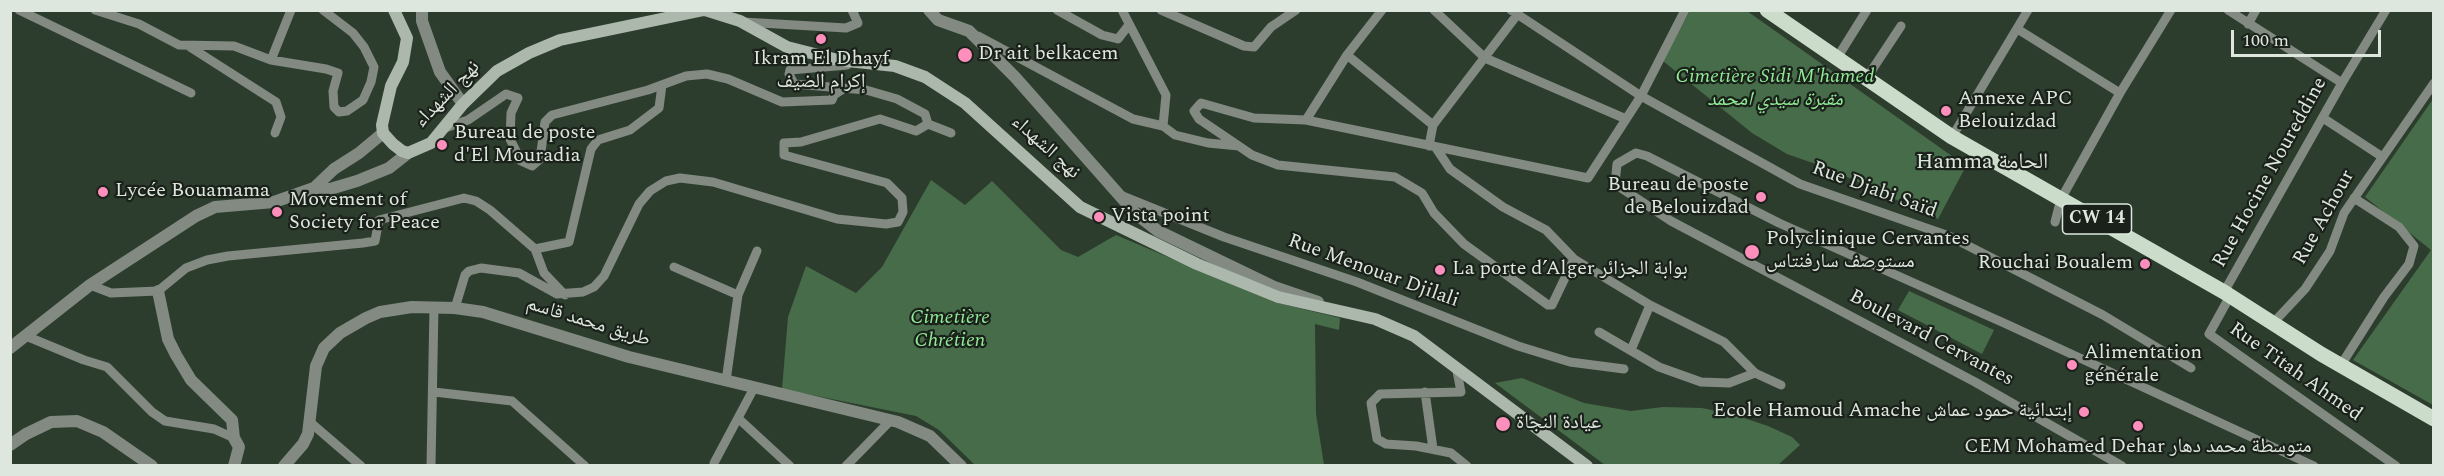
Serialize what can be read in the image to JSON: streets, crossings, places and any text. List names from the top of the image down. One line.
{"streets":{"main road":["نهج الشهداء","CW 14"],"street":["Rue Hocine Noureddine","Rue Djabi Saïd","Rue Achour","Rue Menouar Djilali","طريق محمد قاسم","Boulevard Cervantes","Rue Titah Ahmed"]},"crossings":[["Rue Hocine Noureddine","CW 14"],["Rue Hocine Noureddine","Rue Titah Ahmed"],["Rue Achour","CW 14"],["CW 14","Rue Titah Ahmed"]],"districts":["Hamma الحامة"],"parks":["Cimetière Sidi M'hamed مقبرة سيدي امحمد","Cimetière Chrétien"],"places":["Ikram El Dhayf إكرام الضيف","Dr ait belkacem","Annexe APC Belouizdad","Bureau de poste d'El Mouradia","Lycée Bouamama","Bureau de poste de Belouizdad","Movement of Society for Peace","Vista point","Polyclinique Cervantes مستوصف سارفنتاس","Rouchai Boualem","La porte d’Alger بوابة الجزائر","Alimentation générale","Ecole Hamoud Amache إبتدائية حمود عماش","عيادة النجاة","CEM Mohamed Dehar متوسطة محمد دهار"],"scale_bar":"100 m"}
